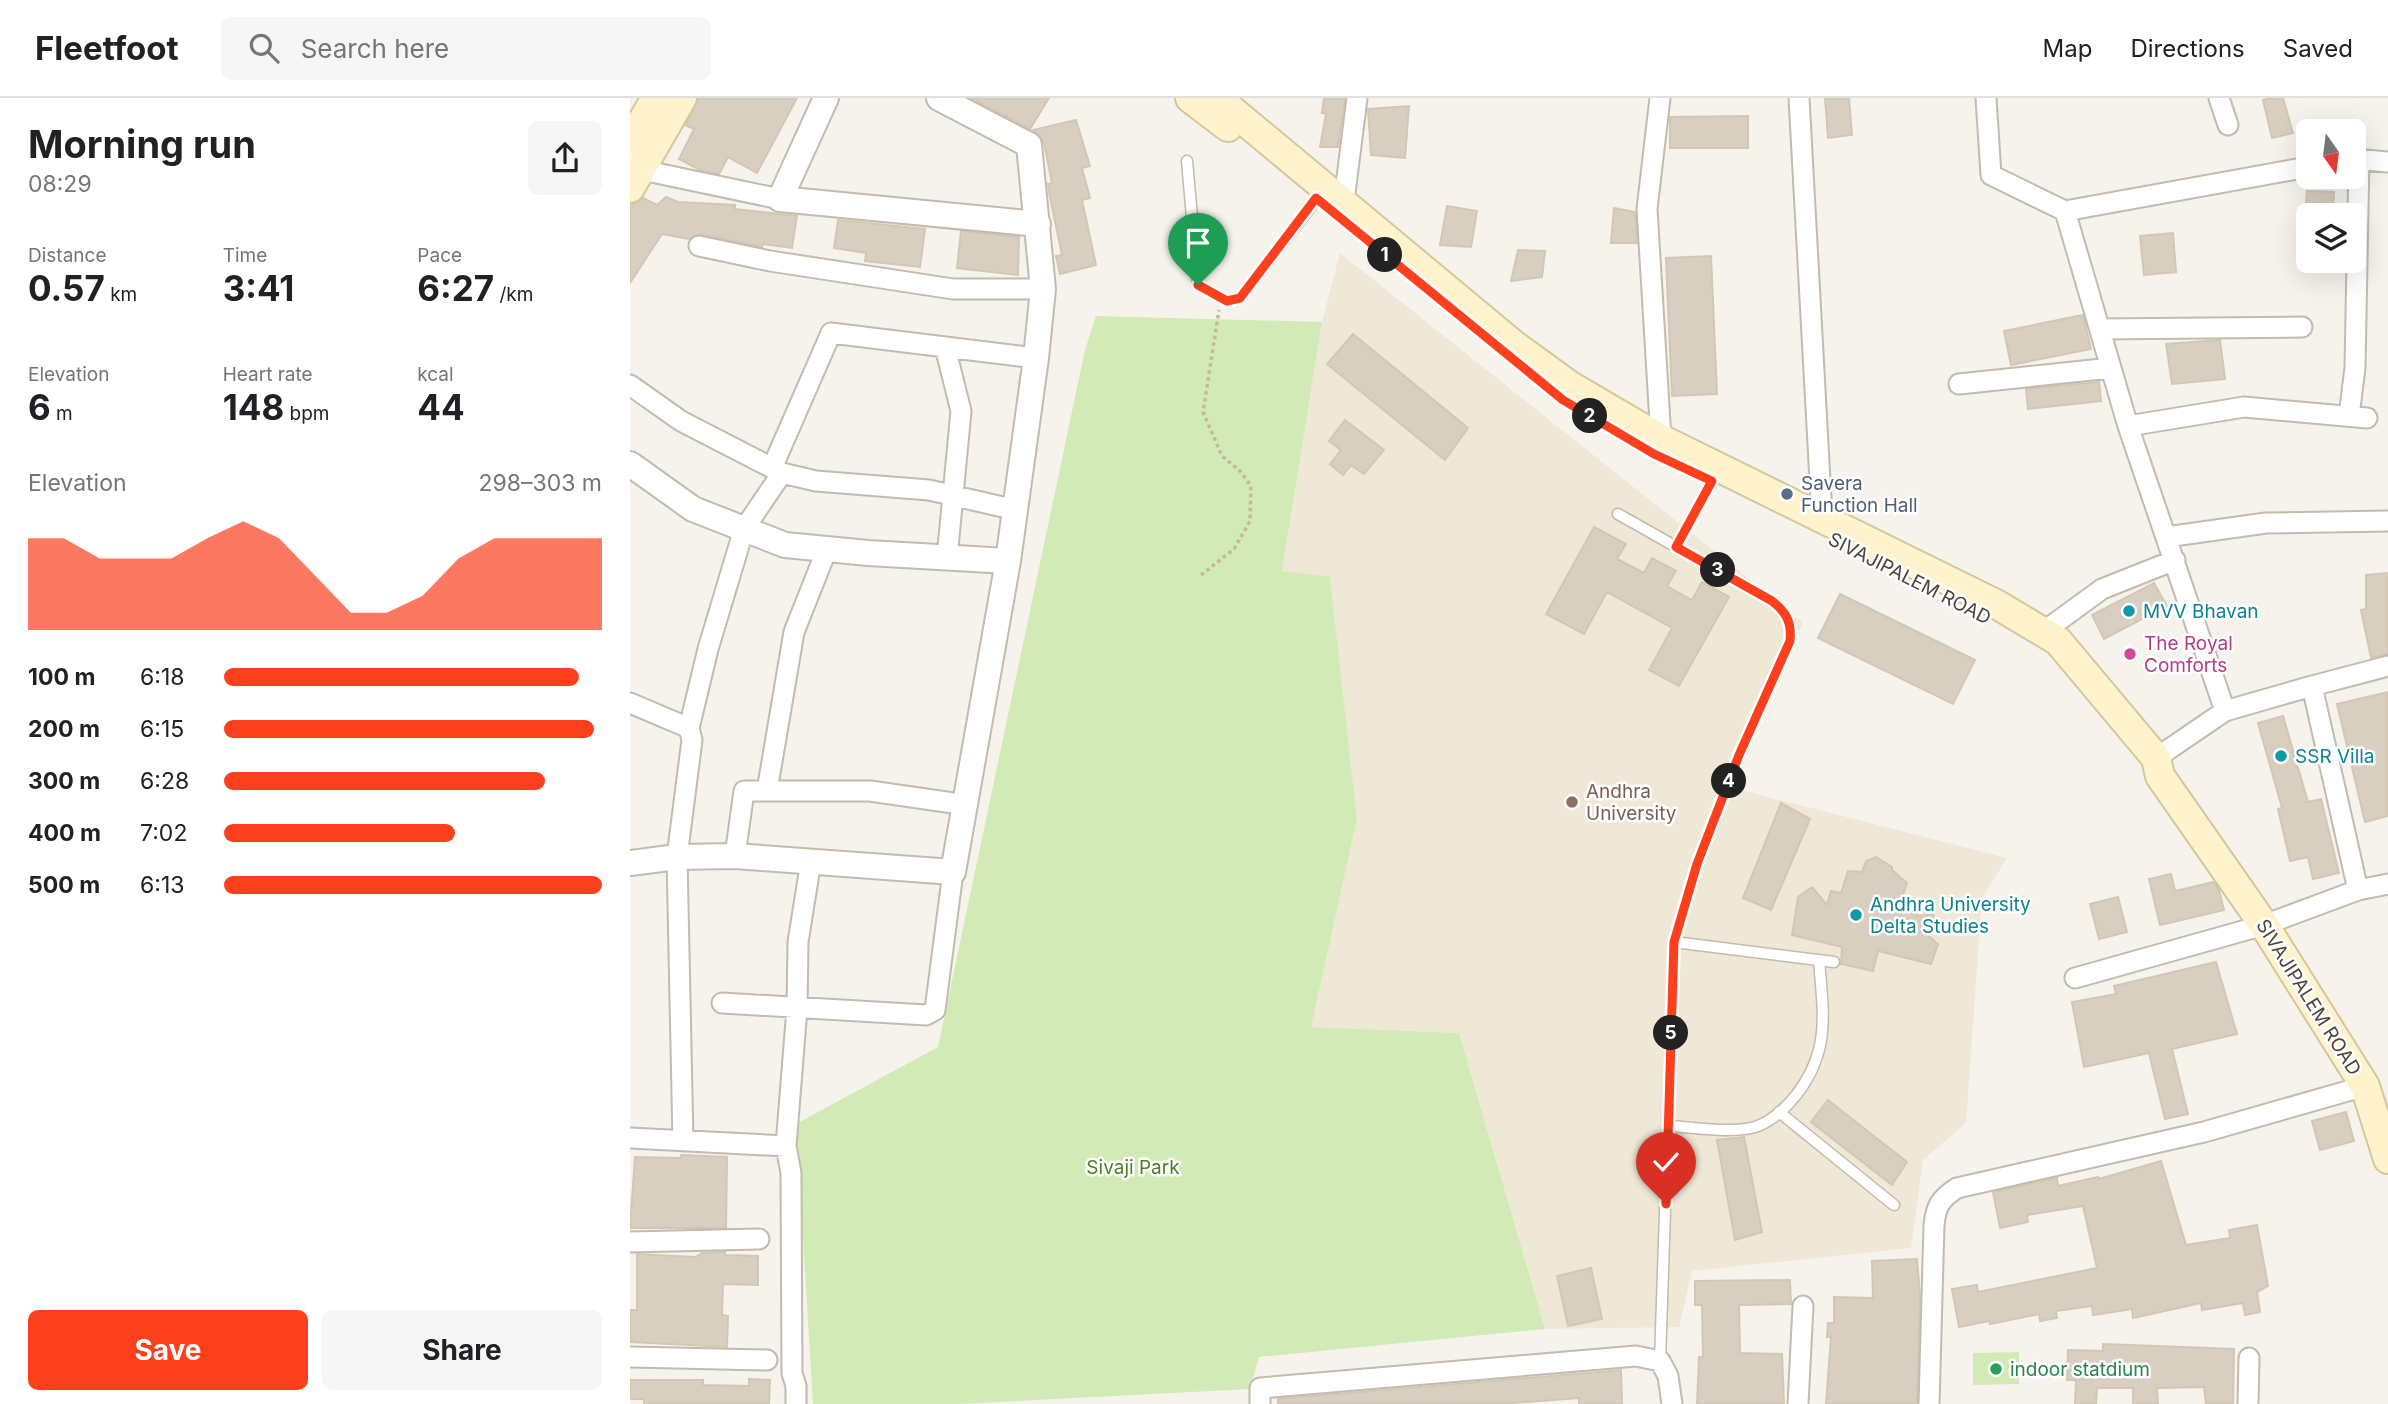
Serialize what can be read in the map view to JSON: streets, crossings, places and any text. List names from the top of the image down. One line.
{"streets":{"main road":["SIVAJIPALEM ROAD"]},"parks":["Sivaji Park"],"places":["Savera Function Hall","MVV Bhavan","The Royal Comforts","SSR Villa","Andhra University","Andhra University Delta Studies","indoor statdium"],"north":"bottom","page":{"header":"Fleetfoot","search":"Search here","nav":["Map","Directions","Saved"],"heading":["Morning run","08:29"],"stats":[["Distance","0.57 km"],["Time","3:41"],["Pace","6:27 /km"],["Elevation","6 m"],["Heart rate","148 bpm"],["kcal","44"]],"pins":["1","2","3","4","5"],"chart":["Elevation","298–303 m"],"list":[{"name":"100 m","note":"6:18"},{"name":"200 m","note":"6:15"},{"name":"300 m","note":"6:28"},{"name":"400 m","note":"7:02"},{"name":"500 m","note":"6:13"}],"buttons":["Save","Share"]}}
